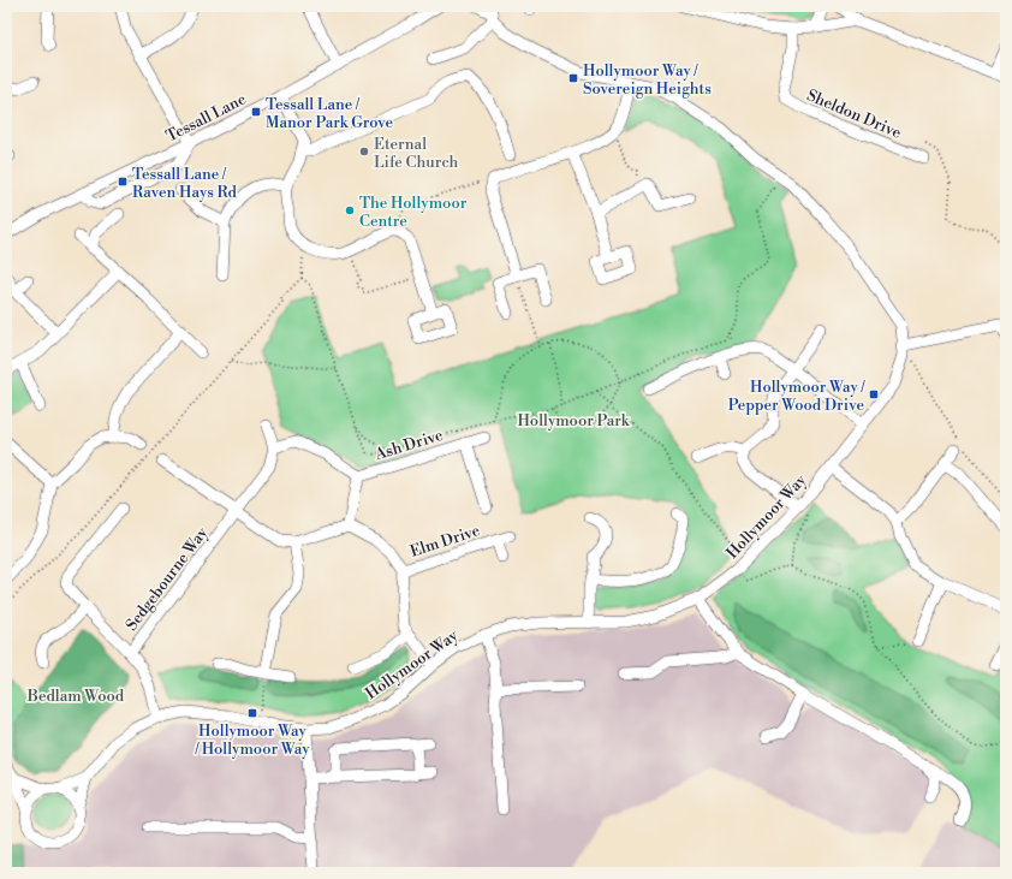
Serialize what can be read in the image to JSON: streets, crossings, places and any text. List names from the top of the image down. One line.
{"streets":{"street":["Sheldon Drive","Tessall Lane","Ash Drive","Hollymoor Way","Elm Drive","Sedgebourne Way"]},"crossings":[["Ash Drive","Sedgebourne Way"],["Hollymoor Way","Sedgebourne Way"]],"parks":["Hollymoor Park","Bedlam Wood"],"places":{"transit":["Hollymoor Way / Sovereign Heights","Tessall Lane / Manor Park Grove","Tessall Lane / Raven Hays Rd","Hollymoor Way / Pepper Wood Drive","Hollymoor Way / Hollymoor Way"],"other":["Eternal Life Church","The Hollymoor Centre"]}}
